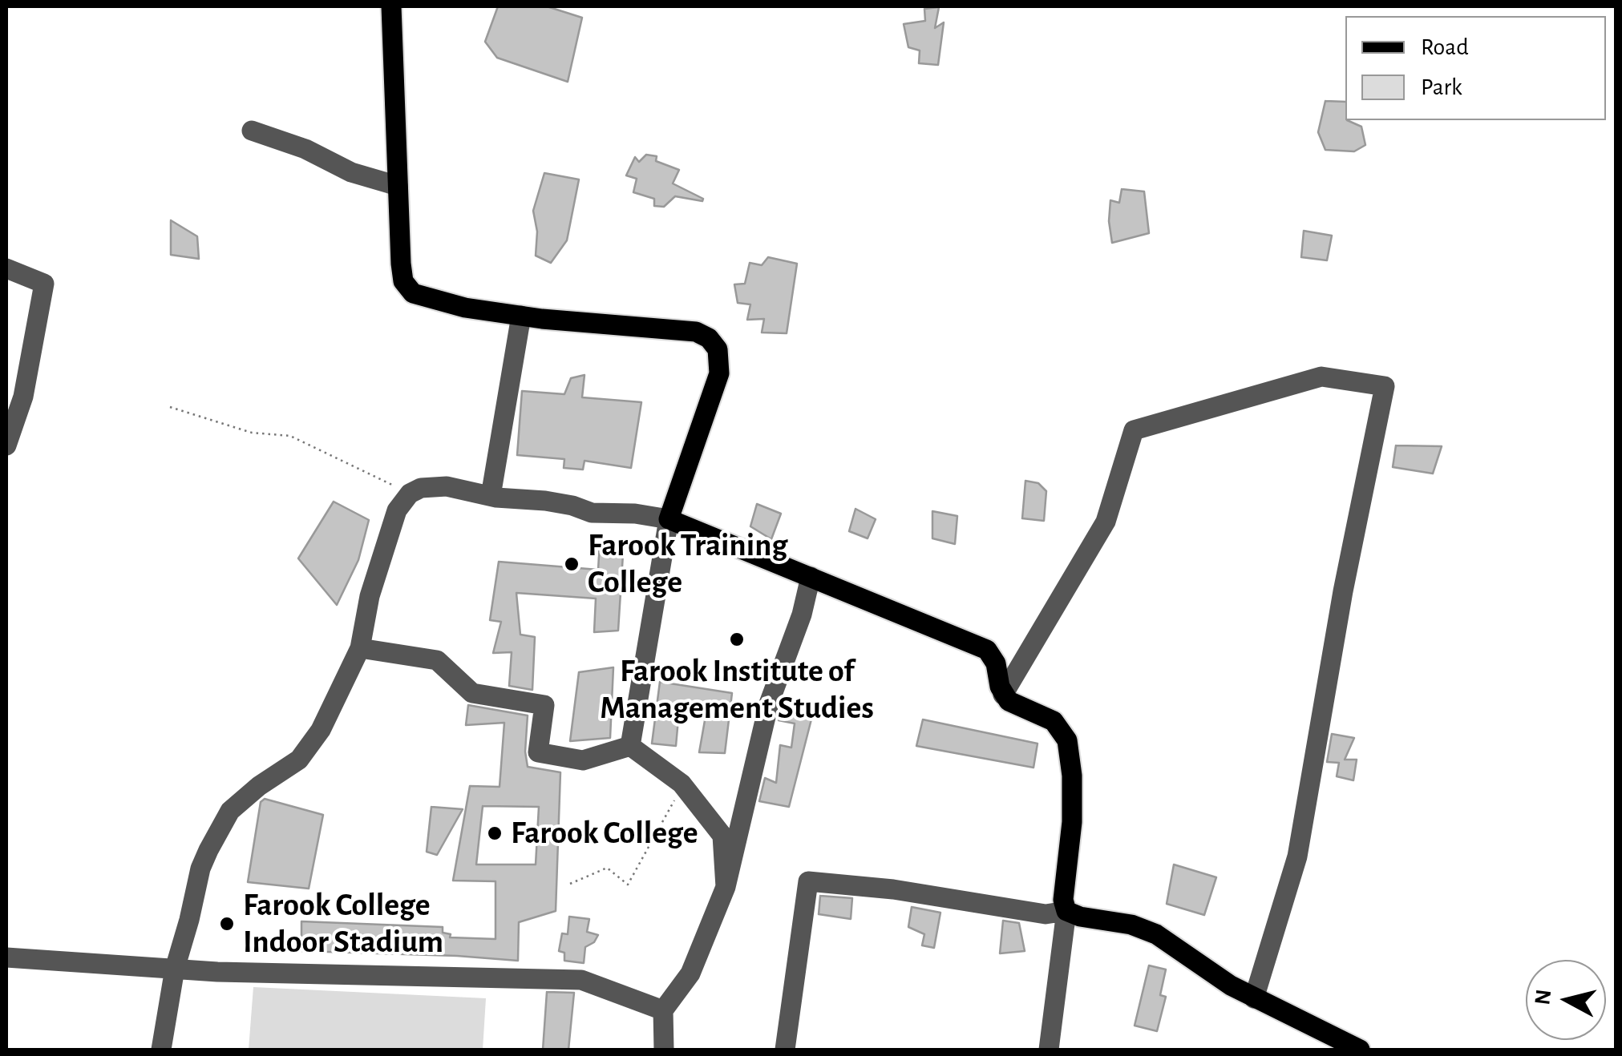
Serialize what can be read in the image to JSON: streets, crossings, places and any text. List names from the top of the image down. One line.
{"places":["Farook Training College","Farook Institute of Management Studies","Farook College","Farook College Indoor Stadium"],"legend":["Road","Park"],"north":"left"}
